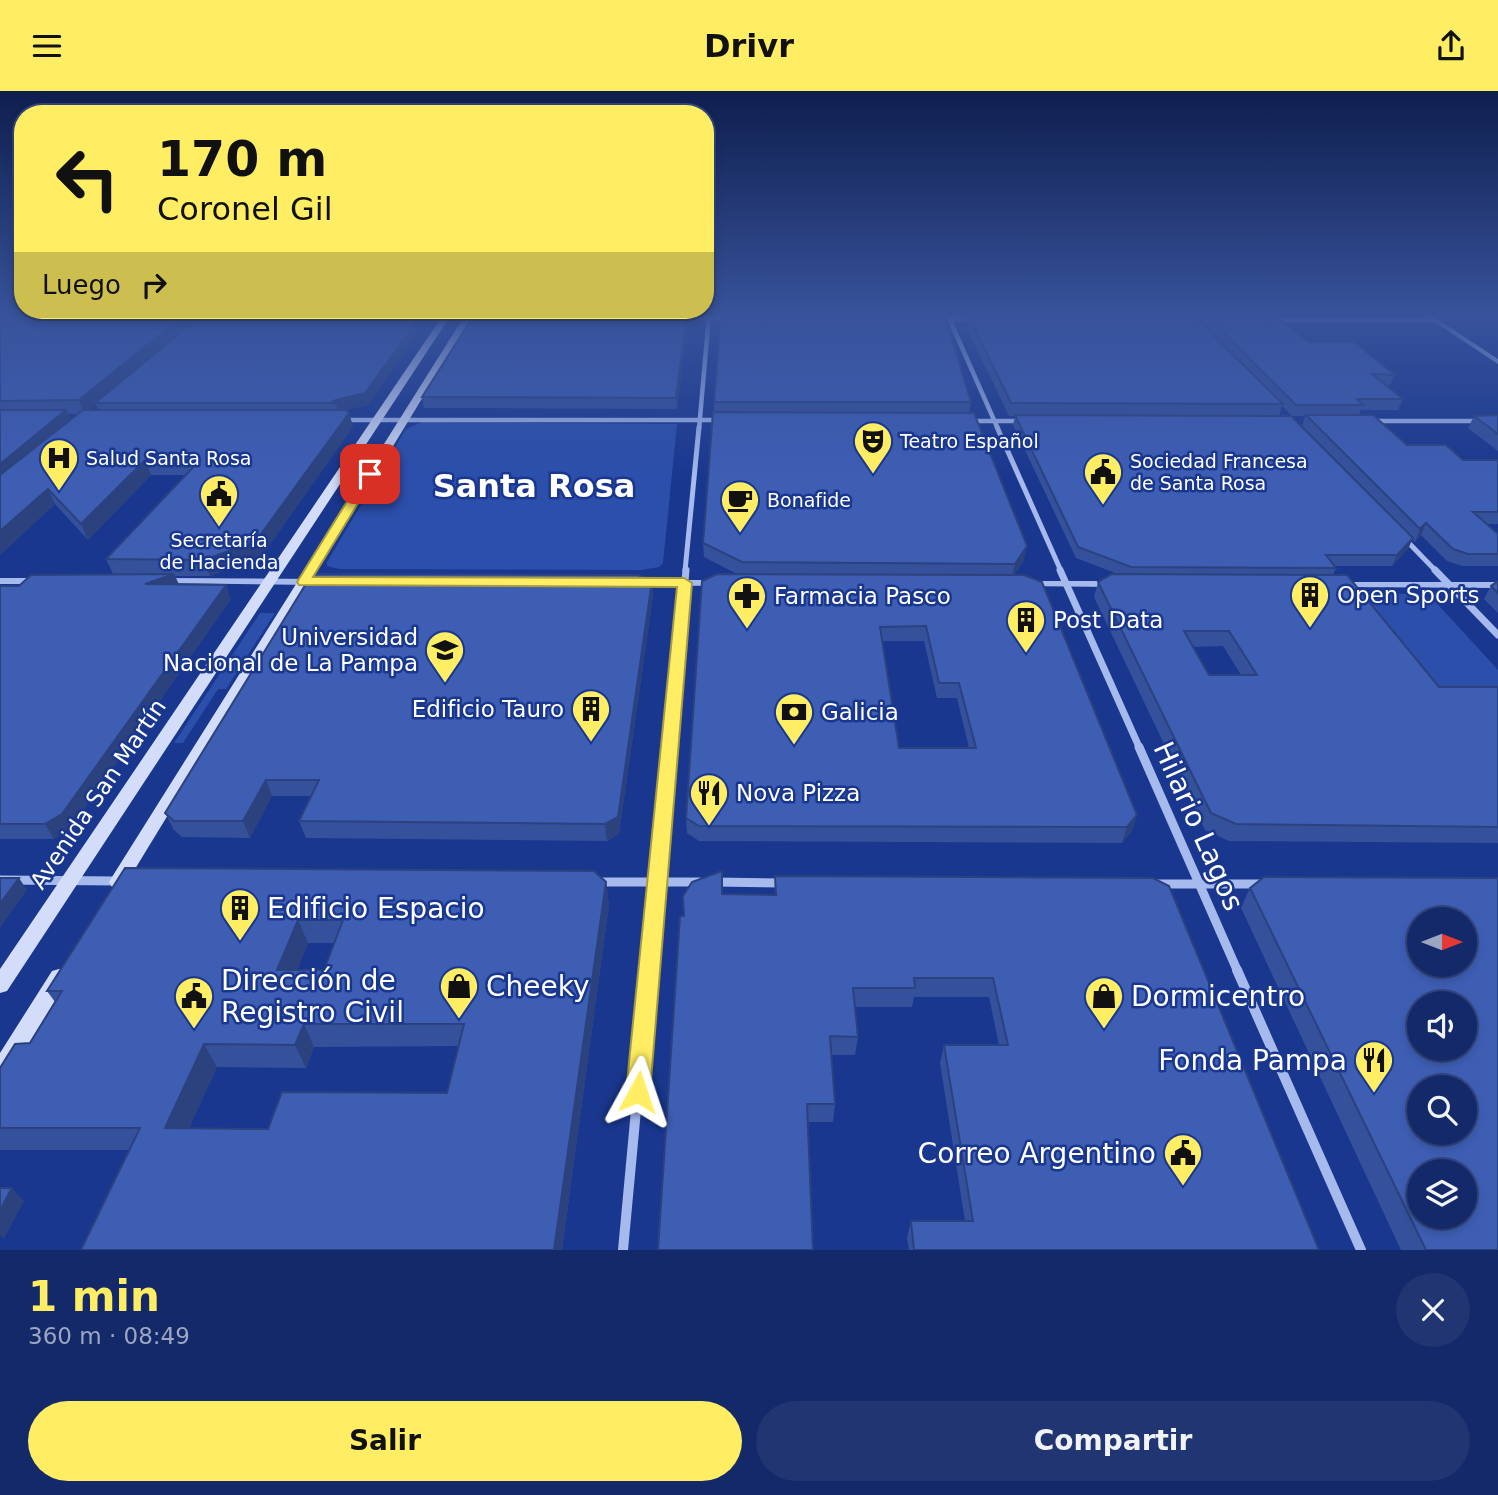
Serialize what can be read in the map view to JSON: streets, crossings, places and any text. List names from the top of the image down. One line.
{"streets":{"main road":["Avenida San Martín"],"street":["Hilario Lagos"]},"districts":["Santa Rosa"],"places":{"theatre":["Teatro Español"],"hospital":["Salud Santa Rosa"],"public building":["Sociedad Francesa de Santa Rosa","Secretaría de Hacienda","Dirección de Registro Civil","Correo Argentino"],"cafe":["Bonafide"],"building":["Open Sports","Post Data","Edificio Tauro","Edificio Espacio"],"pharmacy":["Farmacia Pasco"],"school or university":["Universidad Nacional de La Pampa"],"bank":["Galicia"],"restaurant":["Nova Pizza","Fonda Pampa"],"shop":["Cheeky","Dormicentro"]},"north":"right","page":{"header":"Drivr","turn":["170 m","Coronel Gil"],"then":"Luego","heading":["1 min","360 m · 08:49"],"buttons":["Salir","Compartir"]}}
